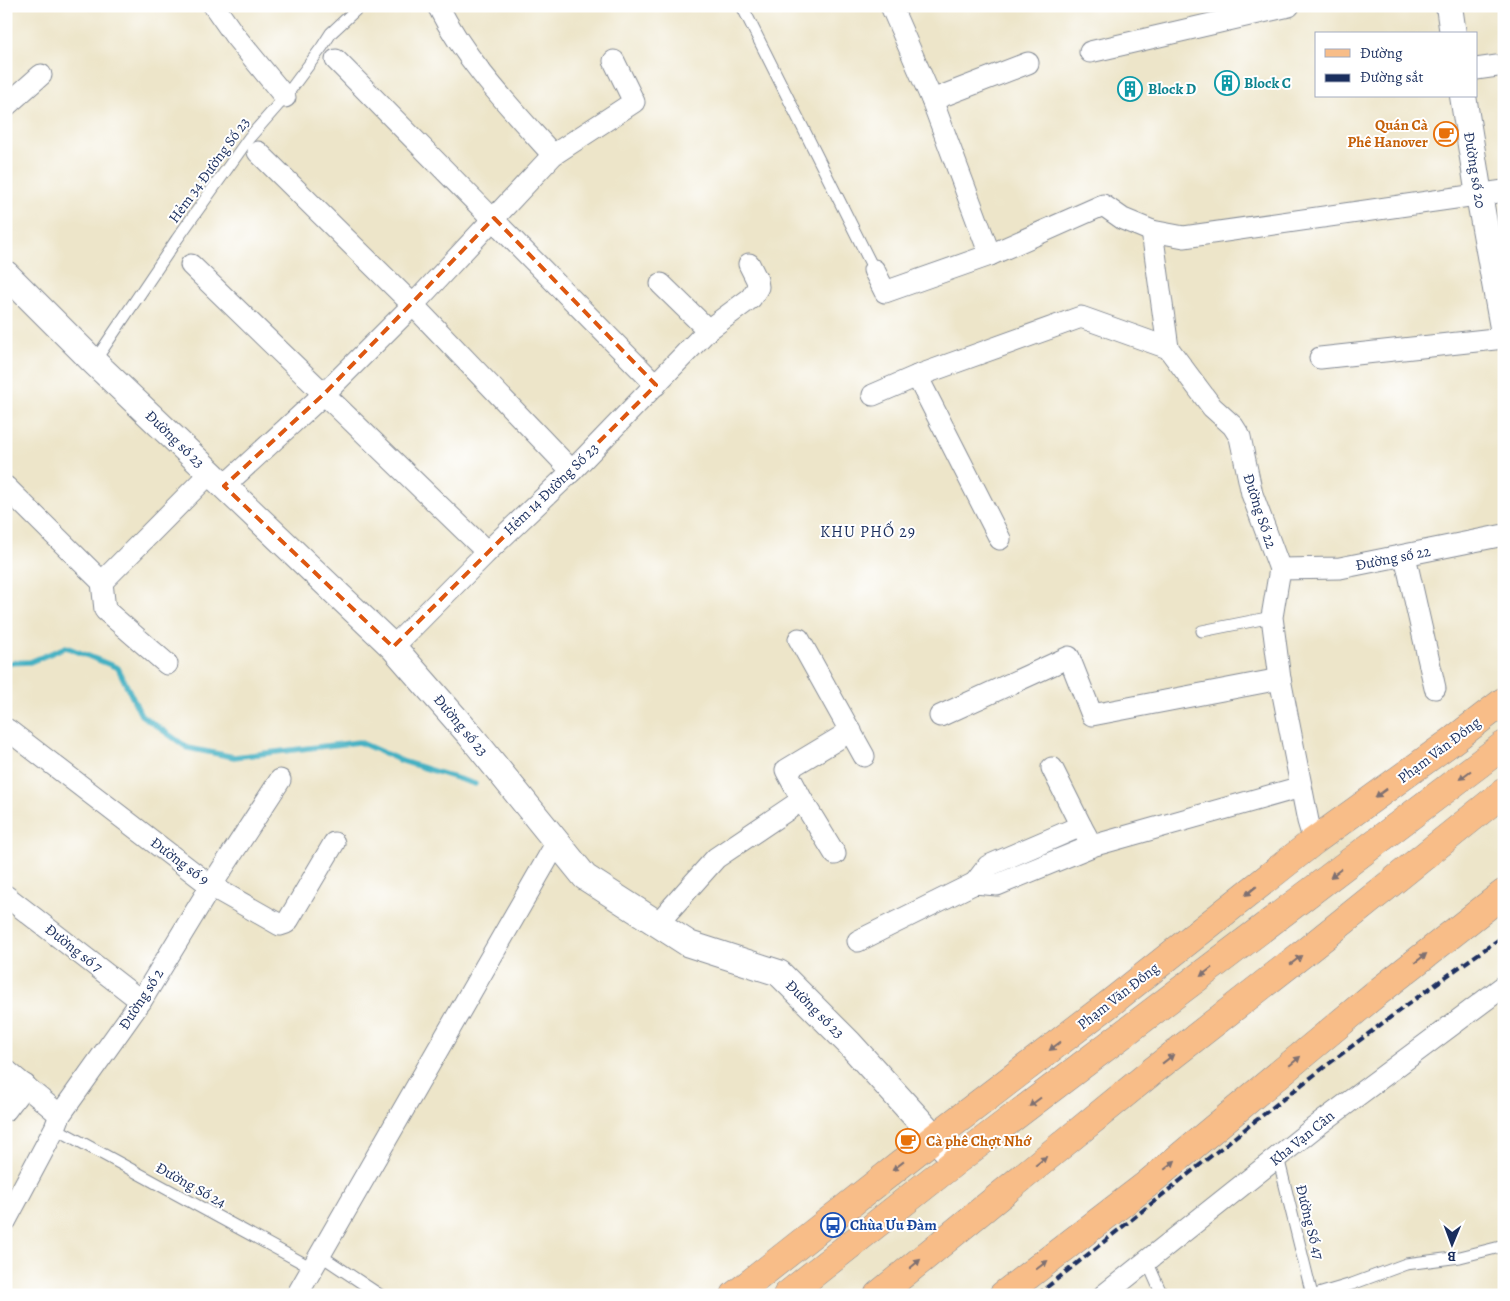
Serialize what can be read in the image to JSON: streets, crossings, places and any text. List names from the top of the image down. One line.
{"streets":{"main road":["Phạm Văn Đồng"],"street":["Đường số 20","Đường số 23","Hẻm 14 Đường Số 23","Đường Số 22","Đường số 22","Đường số 9","Đường số 7","Đường số 2","Kha Vạn Cân"],"lane":["Hẻm 34 Đường Số 23","Đường Số 24","Đường Số 47"]},"crossings":[["Hẻm 34 Đường Số 23","Đường số 23"],["Đường số 23","Hẻm 14 Đường Số 23"],["Đường số 23","Phạm Văn Đồng"],["Đường Số 22","Đường số 22"],["Đường Số 22","Phạm Văn Đồng"],["Đường số 9","Đường số 2"],["Đường số 7","Đường số 2"],["Đường số 2","Đường Số 24"],["Kha Vạn Cân","Đường Số 47"]],"districts":["KHU PHỐ 29"],"places":{"building":["Block C","Block D"],"cafe":["Quán Cà Phê Hanover","Cà phê Chợt Nhớ"],"bus stop":["Chùa Ưu Đàm"]},"legend":["Đường","Đường sắt"],"north":"bottom"}
